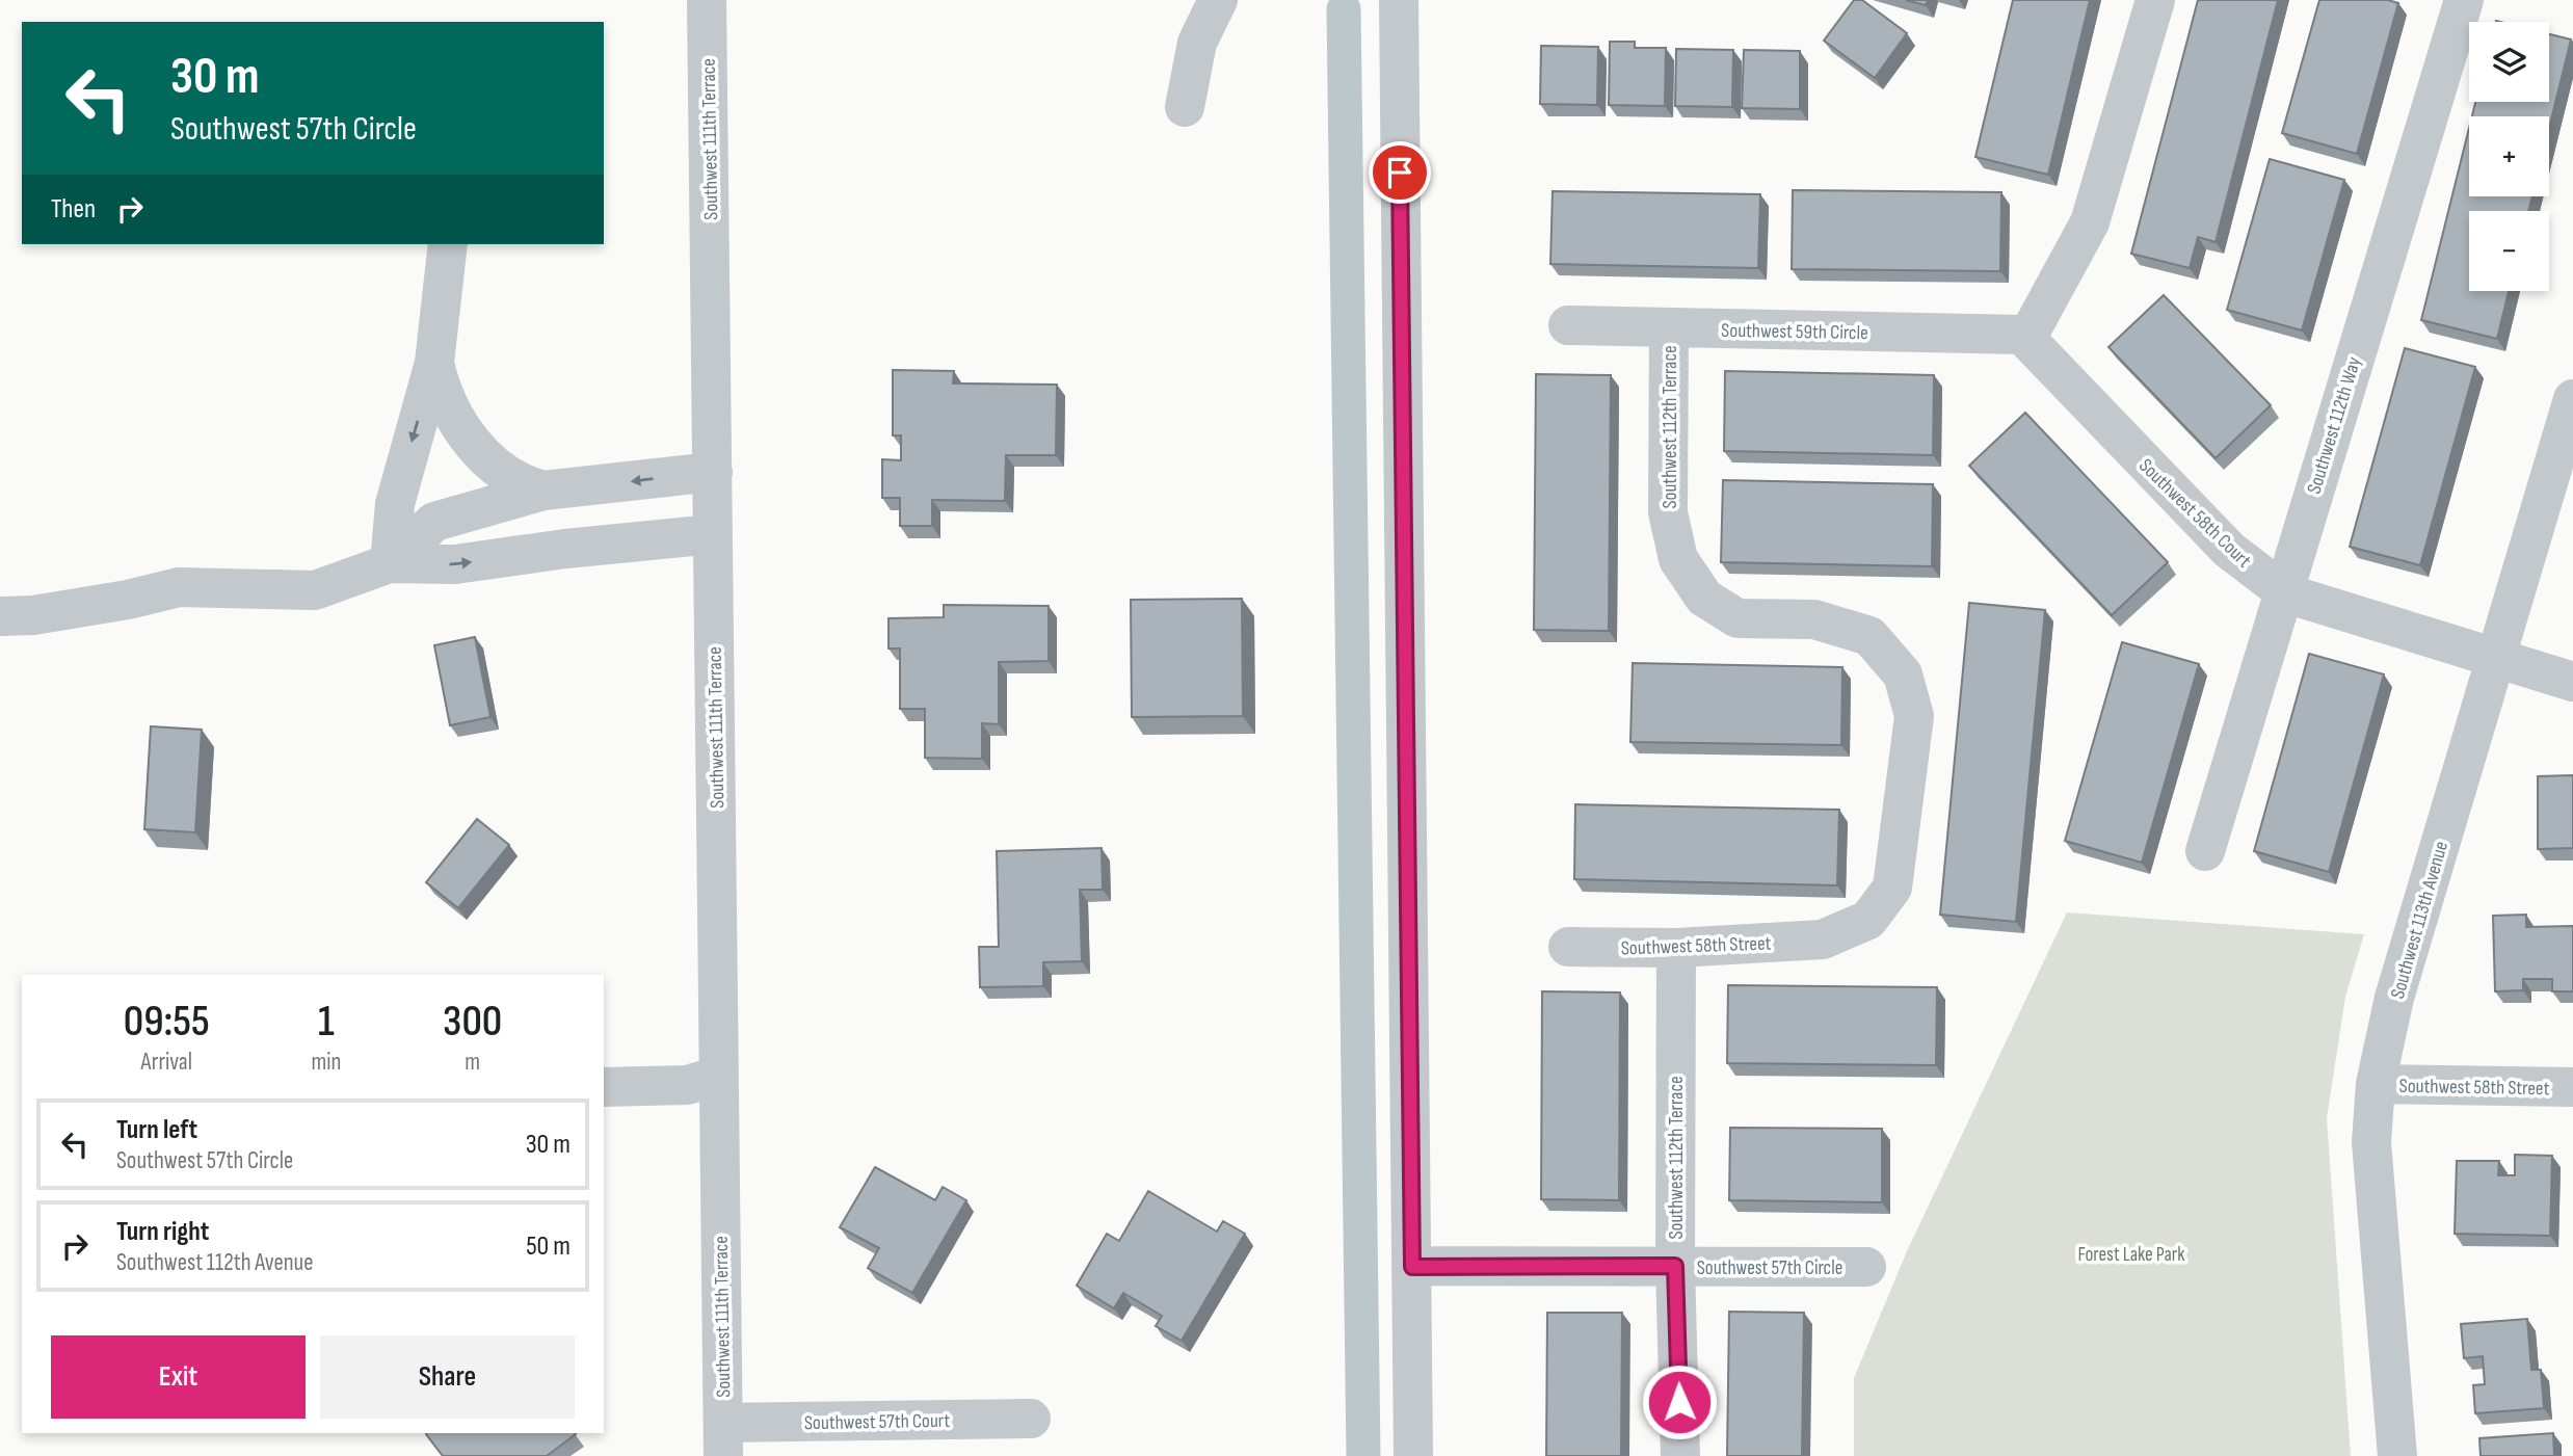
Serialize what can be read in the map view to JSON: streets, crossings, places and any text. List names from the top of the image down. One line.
{"streets":{"street":["Southwest 111th Terrace","Southwest 59th Circle","Southwest 112th Way","Southwest 112th Terrace","Southwest 58th Court","Southwest 113th Avenue","Southwest 58th Street","Southwest 57th Circle","Southwest 57th Court"]},"crossings":[["Southwest 111th Terrace","Southwest 57th Court"],["Southwest 59th Circle","Southwest 112th Terrace"],["Southwest 59th Circle","Southwest 58th Court"],["Southwest 112th Way","Southwest 58th Court"],["Southwest 112th Terrace","Southwest 58th Street"],["Southwest 112th Terrace","Southwest 57th Circle"],["Southwest 58th Court","Southwest 113th Avenue"],["Southwest 113th Avenue","Southwest 58th Street"]],"parks":["Forest Lake Park"],"page":{"map_buttons":["+","−"],"turn":["30 m","Southwest 57th Circle"],"then":"Then","eta":["09:55","Arrival","1","min","300","m"],"list":[{"name":"Turn left","note":"Southwest 57th Circle","value":"30 m"},{"name":"Turn right","note":"Southwest 112th Avenue","value":"50 m"}],"buttons":["Exit","Share"]}}
